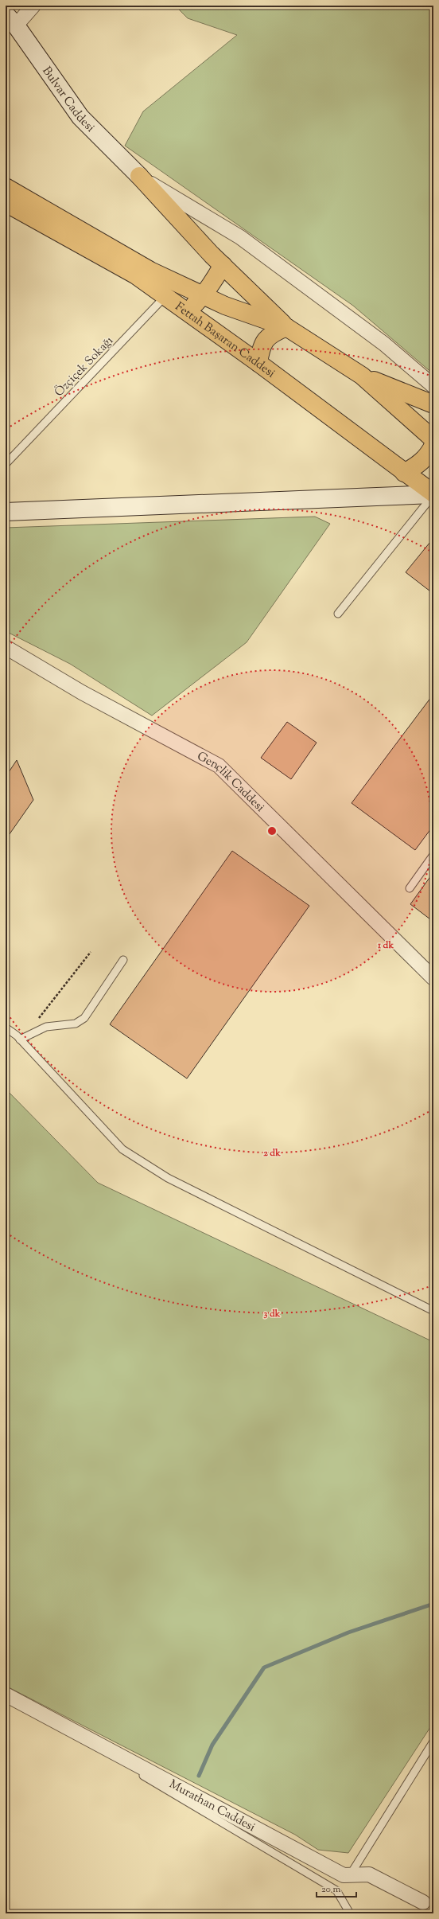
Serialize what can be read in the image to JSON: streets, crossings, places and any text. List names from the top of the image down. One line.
{"streets":{"main road":["Fettah Başaran Caddesi"],"street":["Bulvar Caddesi","Gençlik Caddesi","Murathan Caddesi"],"lane":["Özçiçek Sokağı"]},"crossings":[["Fettah Başaran Caddesi","Özçiçek Sokağı"]],"scale_bar":"20 m","rings":["1 dk","2 dk","3 dk"]}
